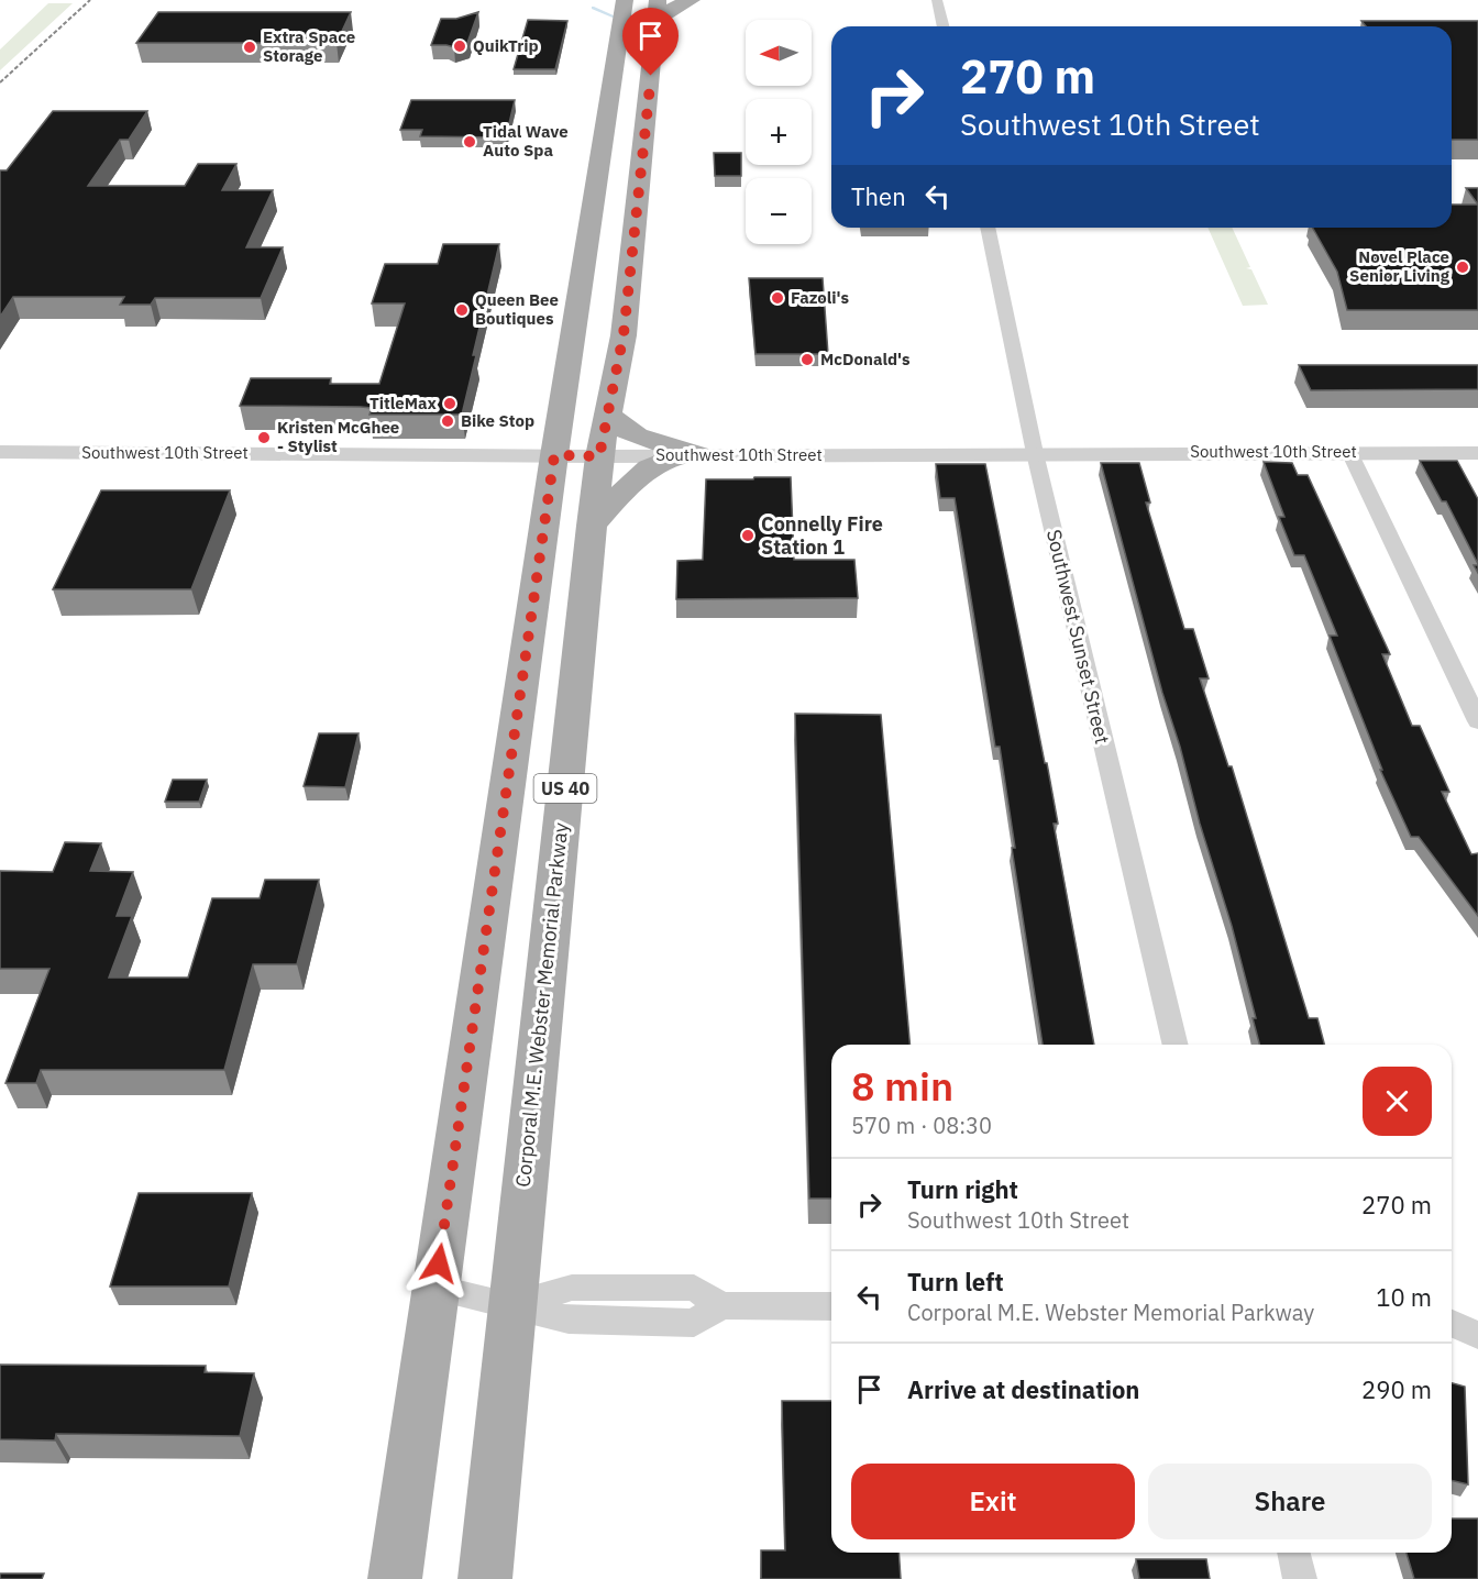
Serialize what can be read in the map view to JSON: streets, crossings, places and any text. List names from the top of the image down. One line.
{"streets":{"main road":["US 40","Corporal M.E. Webster Memorial Parkway"],"street":["Southwest 10th Street","Southwest Sunset Street"]},"crossings":[["Southwest 10th Street","Southwest Sunset Street"],["Southwest 10th Street","US 40"],["Southwest 10th Street","Corporal M.E. Webster Memorial Parkway"]],"places":["QuikTrip","Extra Space Storage","Tidal Wave Auto Spa","Novel Place Senior Living","Fazoli's","Queen Bee Boutiques","McDonald's","TitleMax","Bike Stop","Kristen McGhee - Stylist","Connelly Fire Station 1"],"north":"left","page":{"map_buttons":["+","−"],"turn":["270 m","Southwest 10th Street"],"then":"Then","heading":["8 min","570 m · 08:30"],"list":[{"name":"Turn right","note":"Southwest 10th Street","value":"270 m"},{"name":"Turn left","note":"Corporal M.E. Webster Memorial Parkway","value":"10 m"},{"name":"Arrive at destination","value":"290 m"}],"buttons":["Exit","Share"]}}
